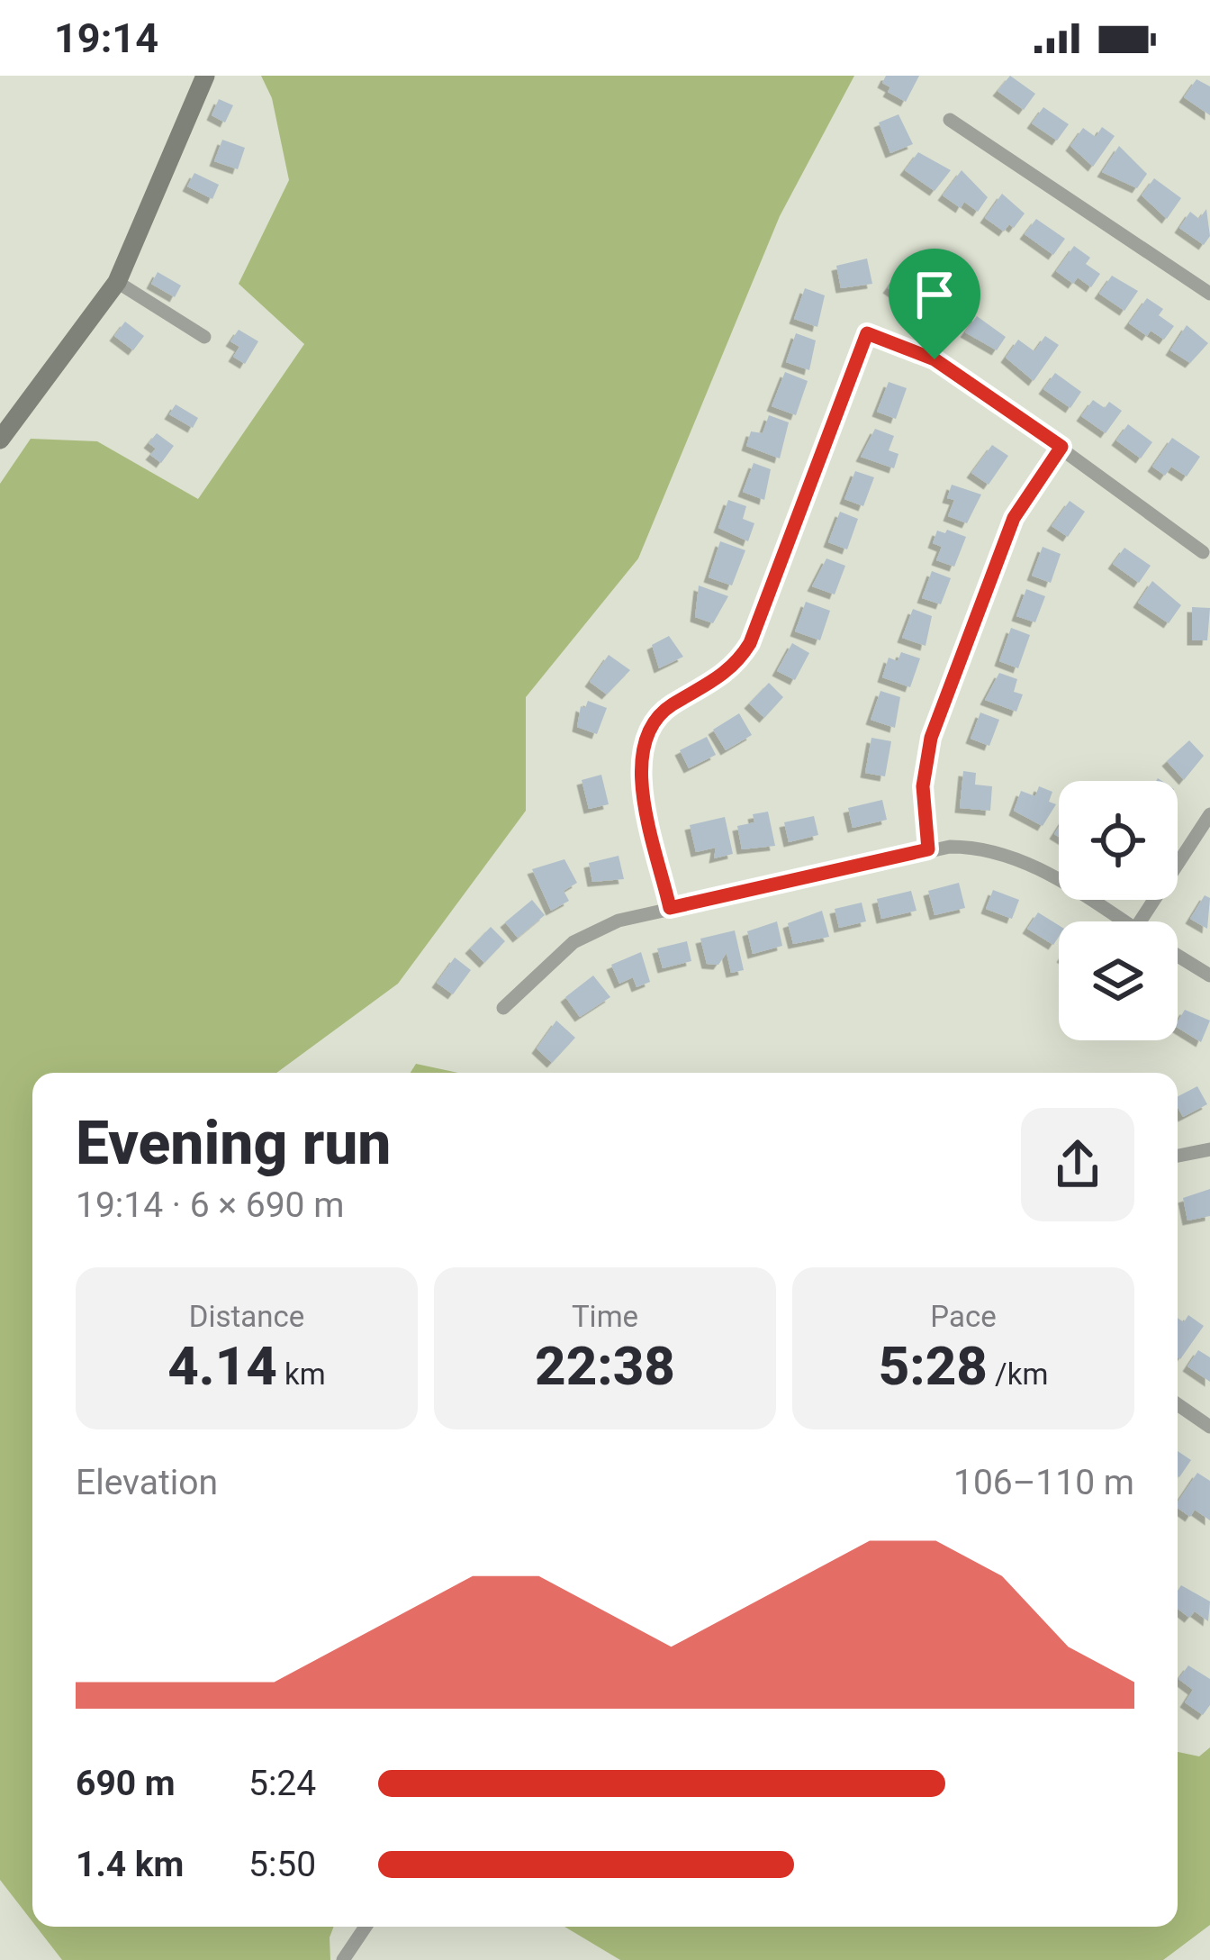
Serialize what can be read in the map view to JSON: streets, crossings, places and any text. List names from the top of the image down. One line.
{"page":{"status":"19:14","heading":["Evening run","19:14 · 6 × 690 m"],"stats":[["Distance","4.14 km"],["Time","22:38"],["Pace","5:28 /km"]],"chart":["Elevation","106–110 m"],"list":[{"name":"690 m","note":"5:24"},{"name":"1.4 km","note":"5:50"}]}}
